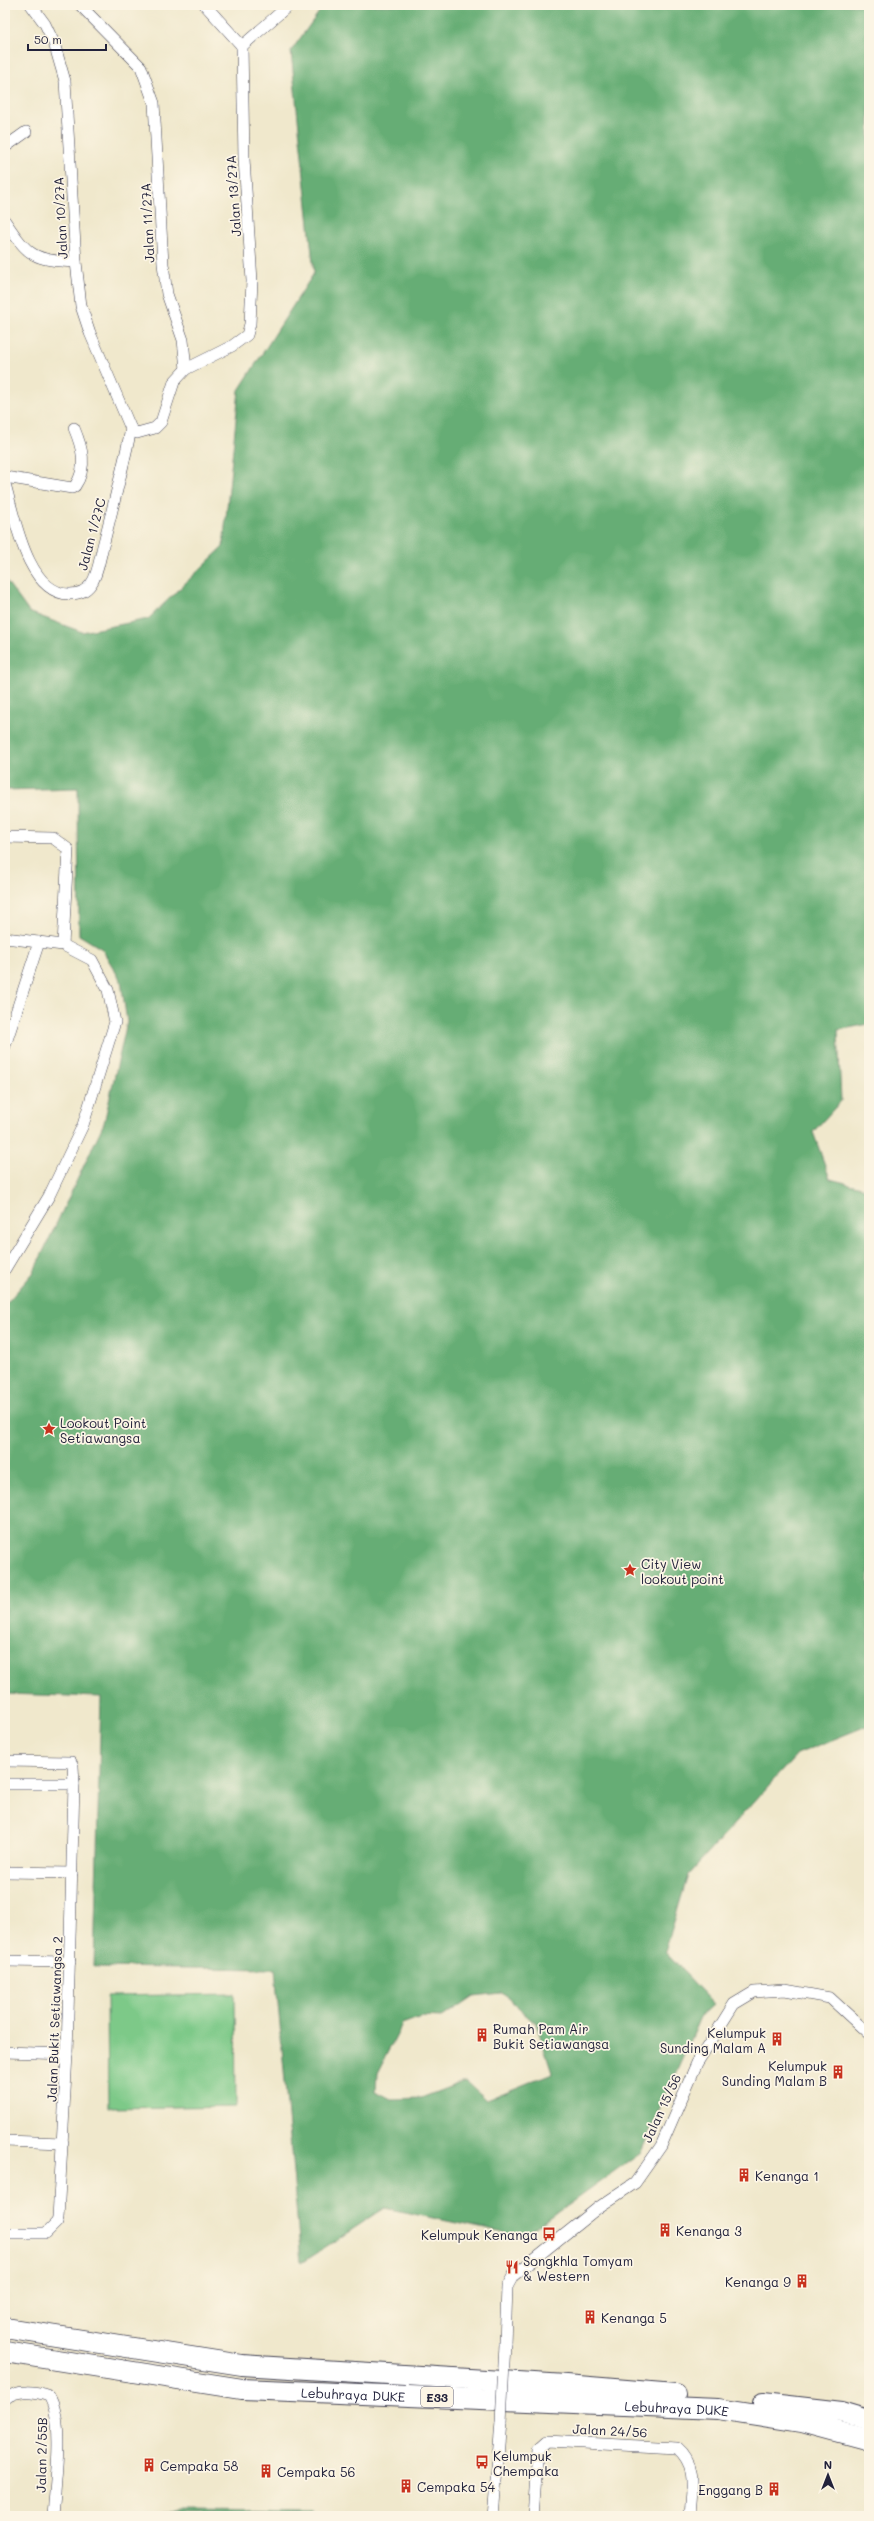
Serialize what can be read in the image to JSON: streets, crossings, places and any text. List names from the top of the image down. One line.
{"streets":{"highway":["Lebuhraya DUKE","E33"],"street":["Jalan 13/27A","Jalan 10/27A","Jalan 11/27A","Jalan 1/27C","Jalan Bukit Setiawangsa 2","Jalan 15/56","Jalan 24/56","Jalan 2/55B"]},"crossings":[["Jalan 13/27A","Jalan 11/27A"],["Jalan 10/27A","Jalan 1/27C"]],"places":{"place":["Lookout Point Setiawangsa","City View lookout point"],"building":["Rumah Pam Air Bukit Setiawangsa","Kelumpuk Sunding Malam A","Kelumpuk Sunding Malam B","Kenanga 1","Kenanga 3","Kenanga 9","Kenanga 5","Cempaka 58","Cempaka 56","Cempaka 54","Enggang B"],"bus stop":["Kelumpuk Kenanga","Kelumpuk Chempaka"],"restaurant":["Songkhla Tomyam & Western"]},"scale_bar":"50 m","north":"top"}
